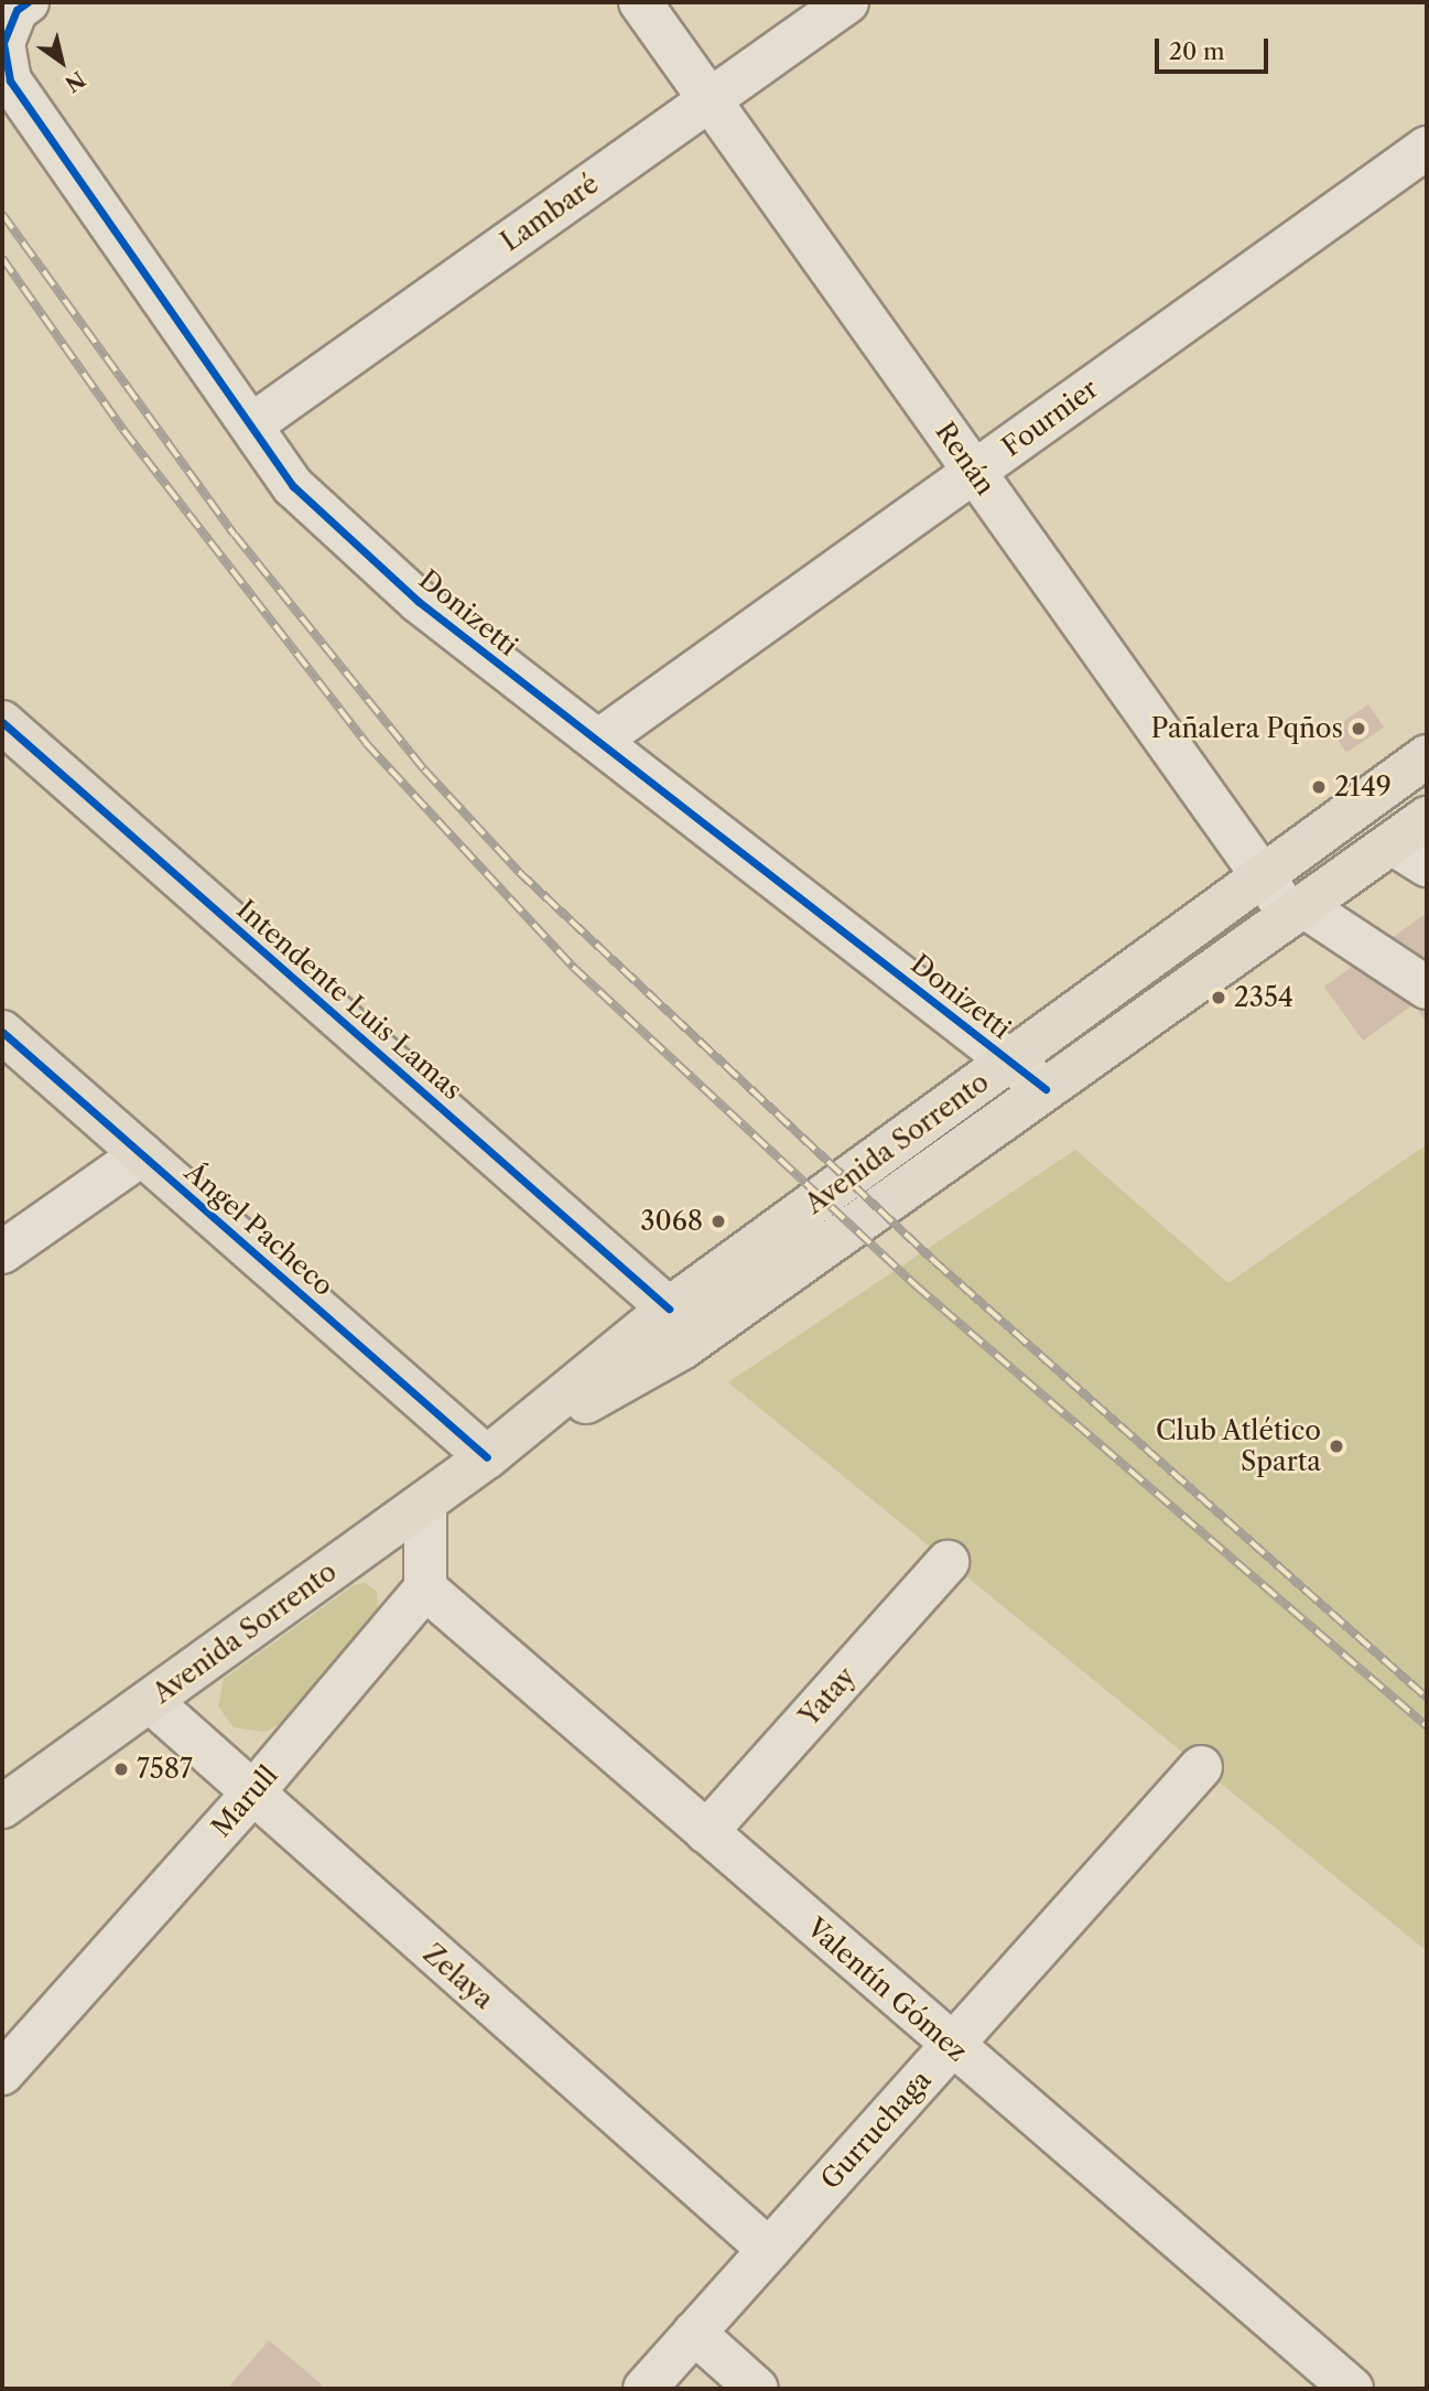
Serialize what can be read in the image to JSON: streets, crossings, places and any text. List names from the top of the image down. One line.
{"streets":{"main road":["Intendente Luis Lamas","Avenida Sorrento","Ángel Pacheco"],"street":["Lambaré","Fournier","Renán","Donizetti","Yatay","Marull","Zelaya","Valentín Gómez","Gurruchaga"]},"crossings":[["Lambaré","Renán"],["Lambaré","Donizetti"],["Fournier","Renán"],["Fournier","Donizetti"],["Renán","Avenida Sorrento"],["Donizetti","Avenida Sorrento"],["Intendente Luis Lamas","Avenida Sorrento"],["Avenida Sorrento","Ángel Pacheco"],["Avenida Sorrento","Zelaya"],["Yatay","Valentín Gómez"],["Marull","Zelaya"],["Marull","Valentín Gómez"],["Zelaya","Gurruchaga"],["Valentín Gómez","Gurruchaga"]],"places":["Pañalera Pqños","2149","2354","3068","Club Atlético Sparta","7587"],"scale_bar":"20 m","north":"bottom right"}
